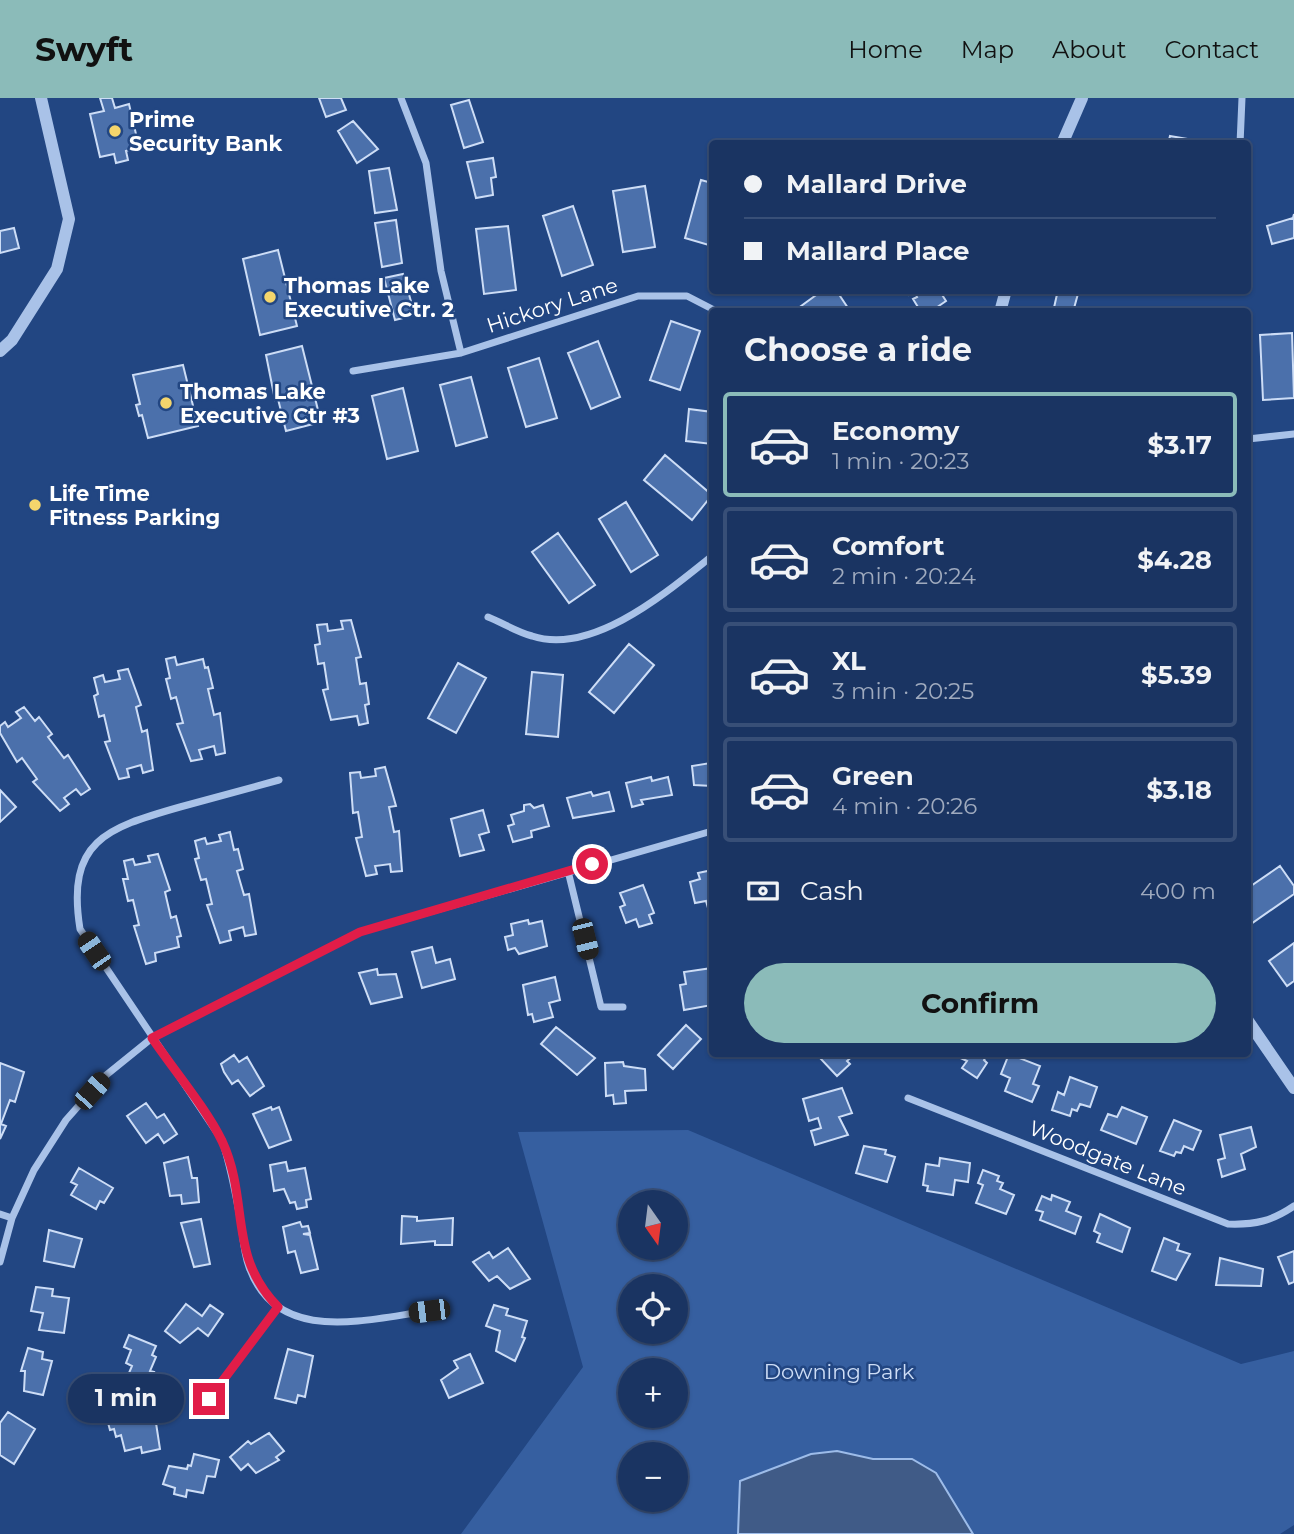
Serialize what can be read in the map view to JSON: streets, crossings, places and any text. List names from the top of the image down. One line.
{"streets":{"street":["Hickory Lane","Woodgate Lane"]},"parks":["Downing Park"],"places":["Prime Security Bank","Thomas Lake Executive Ctr. 2","Thomas Lake Executive Ctr #3","Life Time Fitness Parking"],"north":"bottom","page":{"header":"Swyft","nav":["Home","Map","About","Contact"],"banner":["Mallard Drive","Mallard Place"],"heading":"Choose a ride","list":[{"name":"Economy","note":"1 min · 20:23","value":"$3.17"},{"name":"Comfort","note":"2 min · 20:24","value":"$4.28"},{"name":"XL","note":"3 min · 20:25","value":"$5.39"},{"name":"Green","note":"4 min · 20:26","value":"$3.18"}],"pay":["Cash","400 m"],"buttons":"Confirm","map_buttons":["+","−"],"bubble":"1 min"}}
